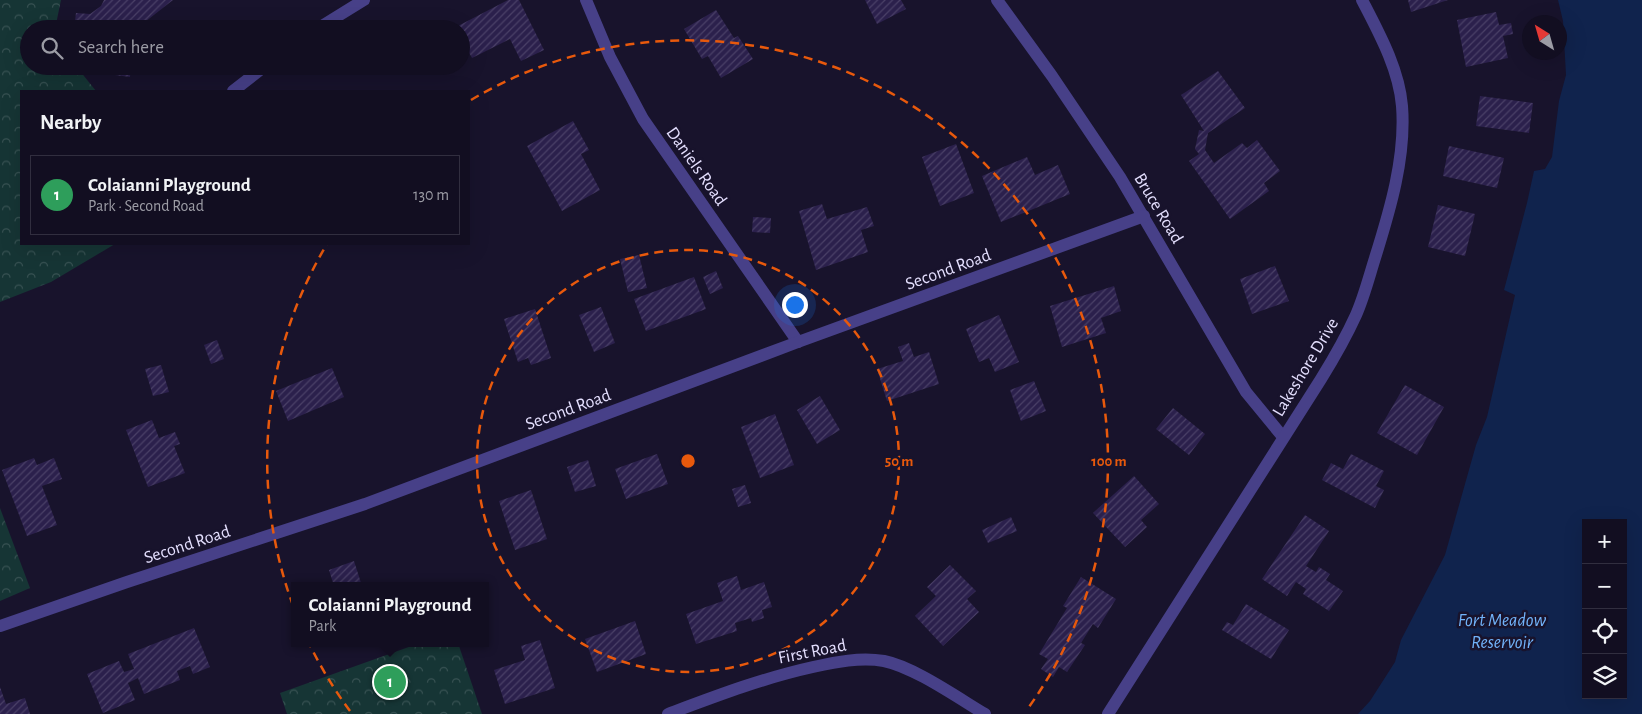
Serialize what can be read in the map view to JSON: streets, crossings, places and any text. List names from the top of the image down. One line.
{"streets":{"street":["Daniels Road","Bruce Road","Second Road","Lakeshore Drive","First Road"]},"crossings":[["Daniels Road","Second Road"],["Bruce Road","Second Road"],["Bruce Road","Lakeshore Drive"]],"water":["Fort Meadow Reservoir"],"north":"top left","page":{"search":"Search here","heading":"Nearby","list":[{"mark":"1","name":"Colaianni Playground","note":"Park · Second Road","value":"130 m"}],"map_buttons":["+","−"],"popup":["Colaianni Playground","Park"],"pins":"1"},"rings":["50 m","100 m"]}
